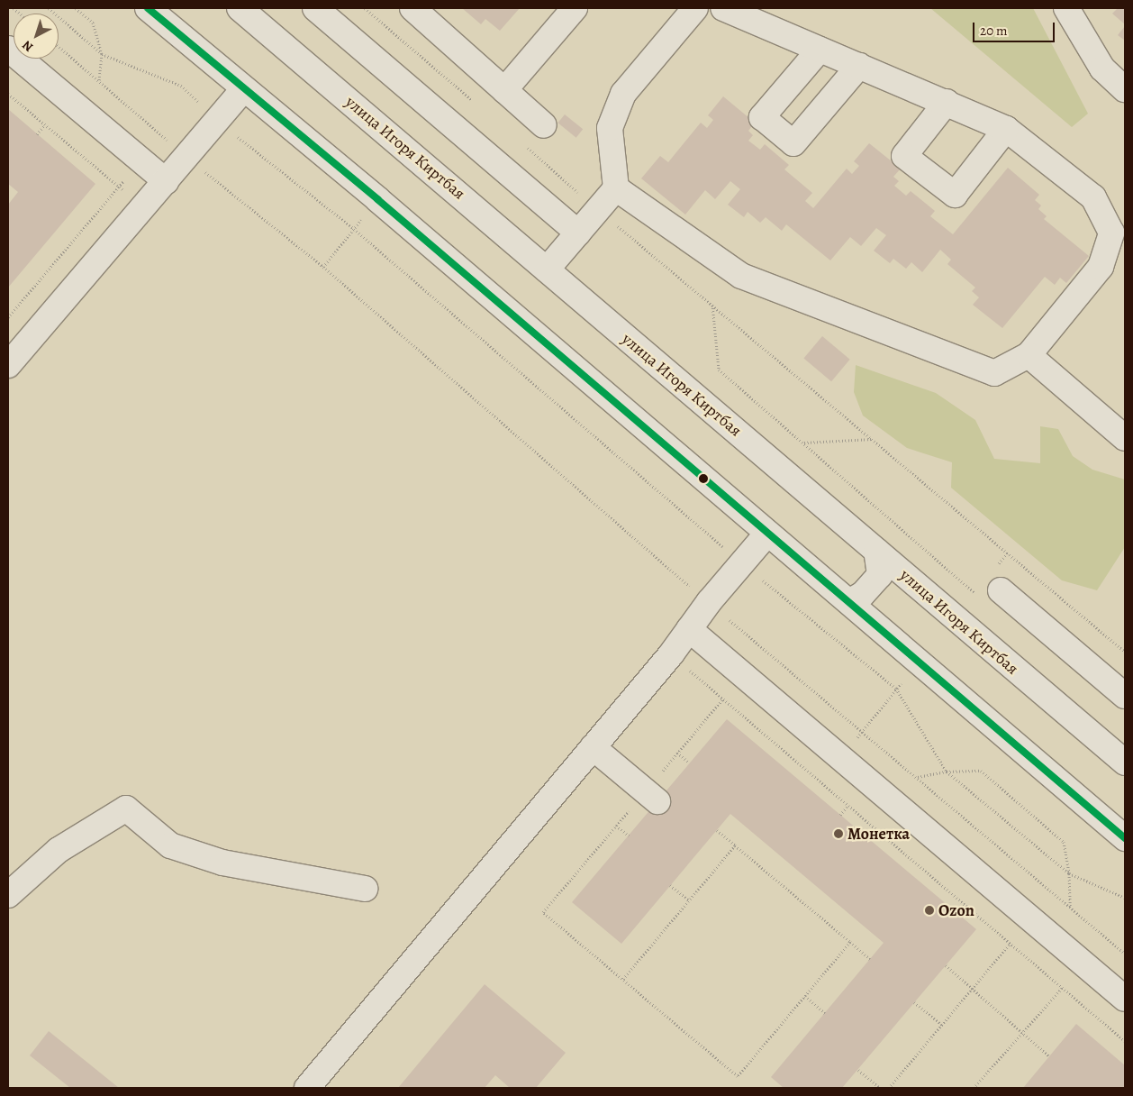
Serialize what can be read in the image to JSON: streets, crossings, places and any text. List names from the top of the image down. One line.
{"streets":{"street":["улица Игоря Киртбая"]},"places":["Монетка","Ozon"],"scale_bar":"20 m","north":"bottom left"}
